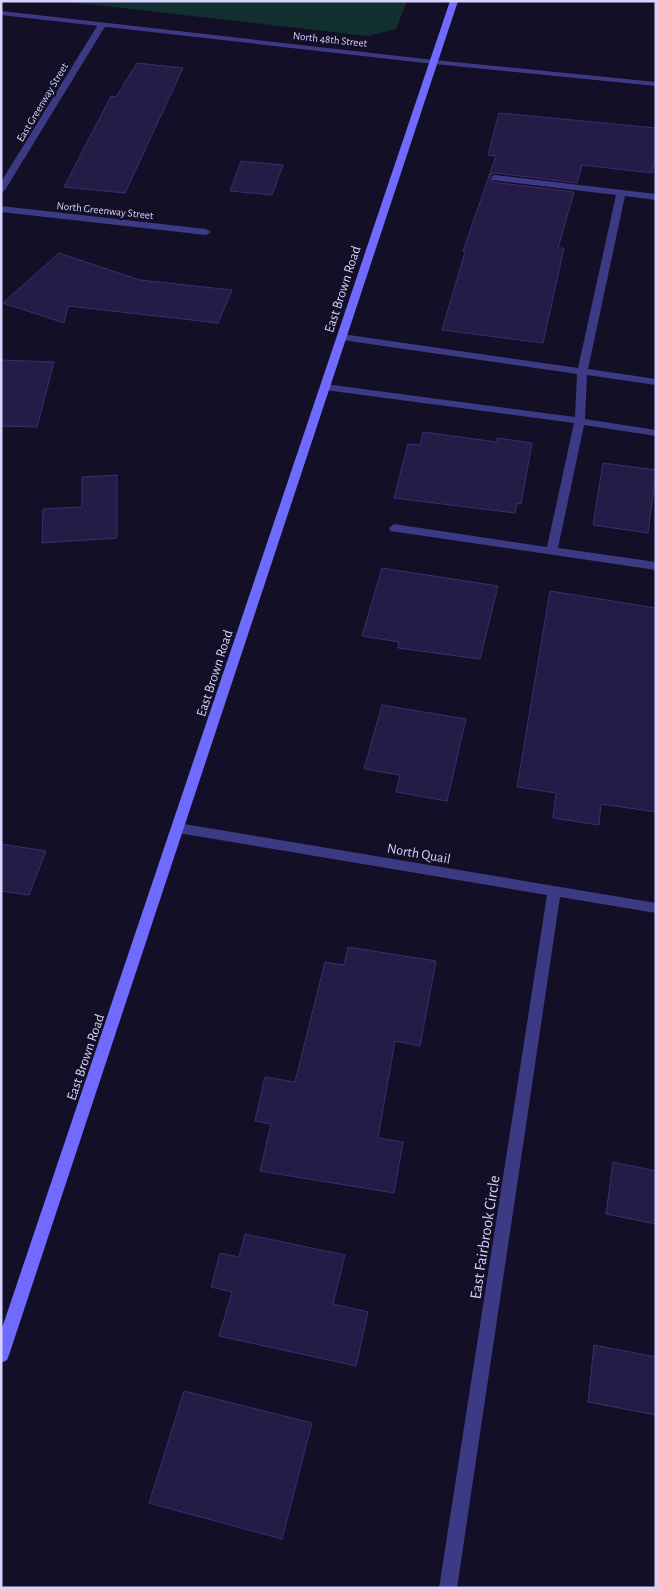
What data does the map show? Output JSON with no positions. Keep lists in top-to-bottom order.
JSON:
{
  "streets": {
    "main road": ["East Brown Road"],
    "street": [
      "North 48th Street",
      "East Greenway Street",
      "North Greenway Street",
      "North Quail",
      "East Fairbrook Circle"
    ]
  },
  "crossings": [
    ["North 48th Street", "East Greenway Street"],
    ["North 48th Street", "East Brown Road"],
    ["East Brown Road", "North Quail"],
    ["North Quail", "East Fairbrook Circle"]
  ]
}
